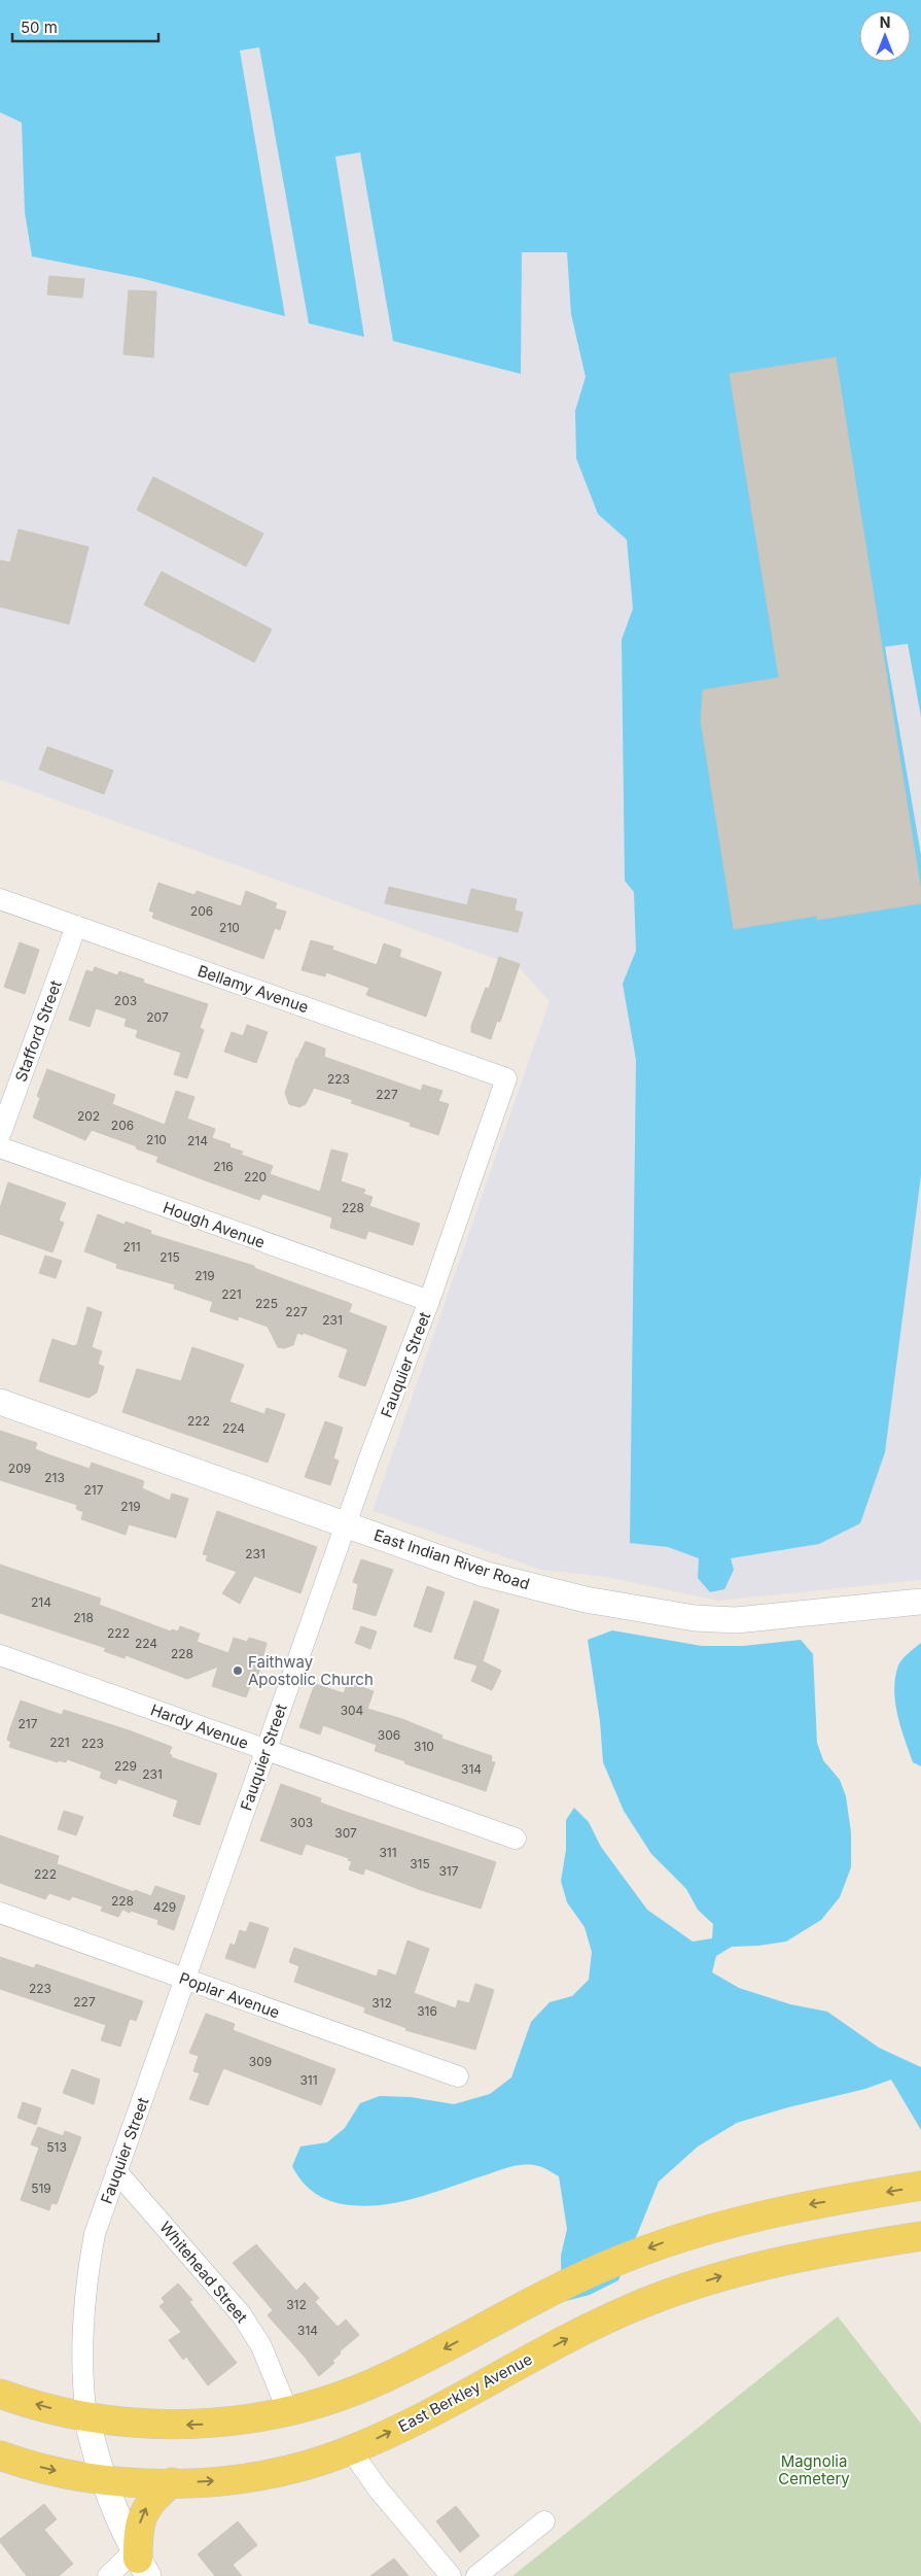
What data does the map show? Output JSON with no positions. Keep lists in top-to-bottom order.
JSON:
{
  "streets": {
    "main road": ["East Berkley Avenue"],
    "street": [
      "Bellamy Avenue",
      "Stafford Street",
      "Hough Avenue",
      "Fauquier Street",
      "East Indian River Road",
      "Hardy Avenue",
      "Poplar Avenue",
      "Whitehead Street"
    ]
  },
  "crossings": [
    ["Bellamy Avenue", "Stafford Street"],
    ["Bellamy Avenue", "Fauquier Street"],
    ["Hough Avenue", "Fauquier Street"],
    ["Fauquier Street", "East Indian River Road"],
    ["Fauquier Street", "Hardy Avenue"],
    ["Fauquier Street", "Poplar Avenue"],
    ["Fauquier Street", "Whitehead Street"]
  ],
  "parks": ["Magnolia Cemetery"],
  "places": ["Faithway Apostolic Church"],
  "house_numbers": [
    "206",
    "210",
    "203",
    "207",
    "223",
    "227",
    "202",
    "206",
    "210",
    "214",
    "216",
    "220",
    "228",
    "211",
    "215",
    "219",
    "221",
    "225",
    "227",
    "231",
    "222",
    "224",
    "209",
    "213",
    "217",
    "219",
    "231",
    "214",
    "218",
    "222",
    "224",
    "228",
    "304",
    "217",
    "306",
    "221",
    "223",
    "310",
    "229",
    "314",
    "231",
    "303",
    "307",
    "311",
    "315",
    "317",
    "222",
    "228",
    "429",
    "223",
    "227",
    "312",
    "316",
    "309",
    "311",
    "513",
    "519",
    "312",
    "314"
  ],
  "scale_bar": "50 m",
  "north": "top"
}
